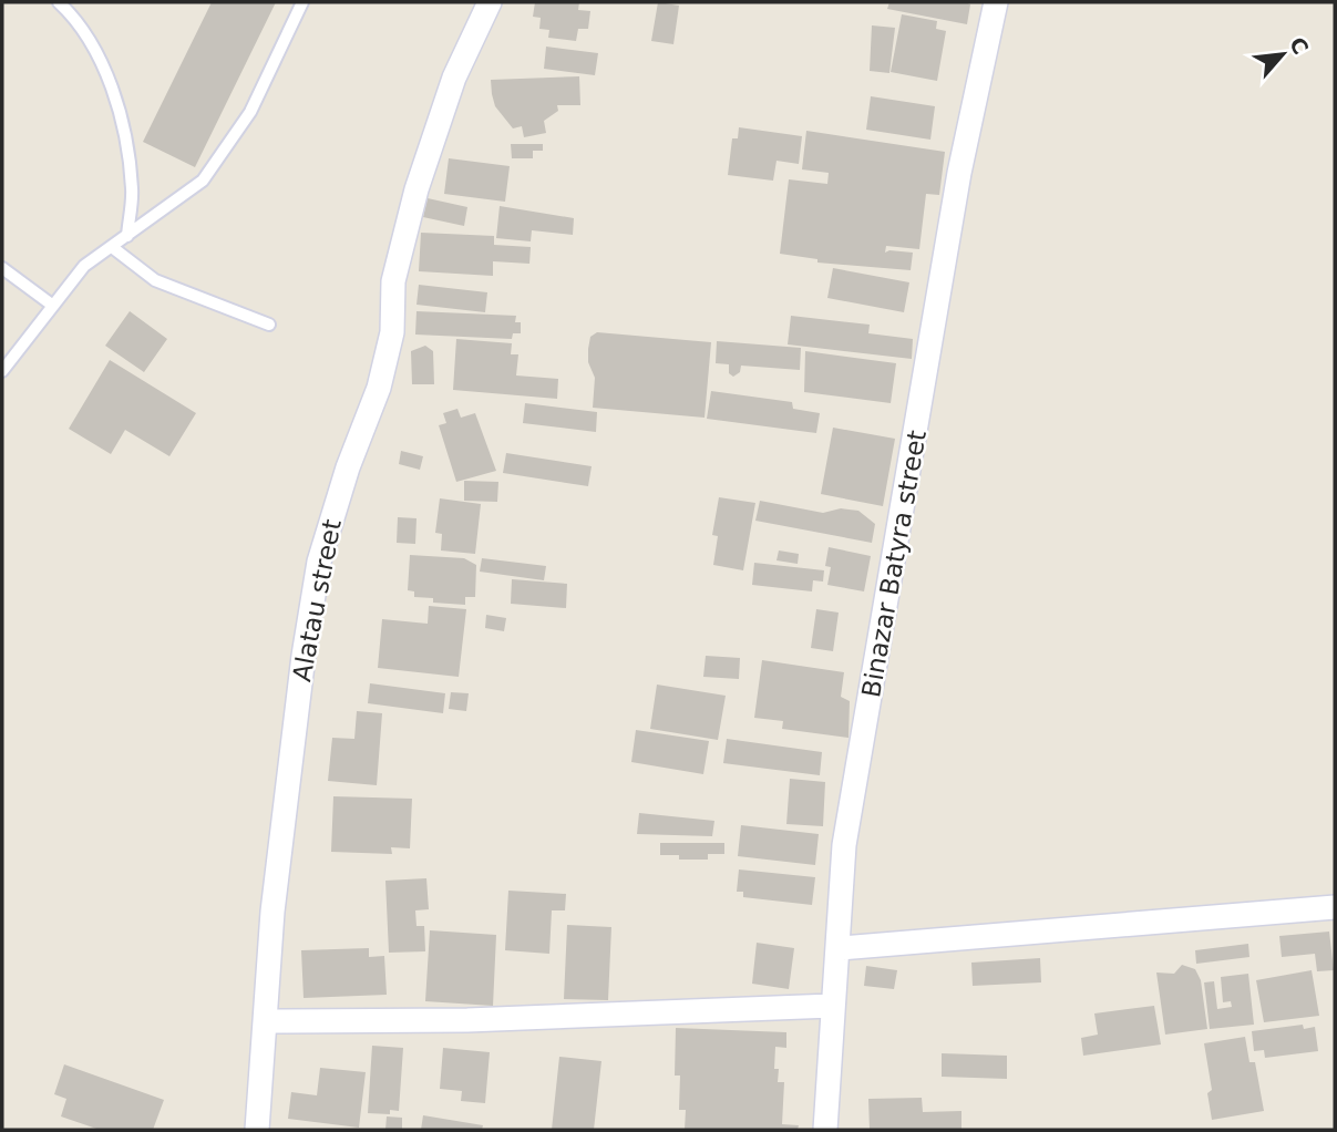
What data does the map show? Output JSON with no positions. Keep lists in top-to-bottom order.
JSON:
{
  "streets": {
    "street": ["Binazar Batyra street", "Alatau street"]
  },
  "north": "top right"
}
